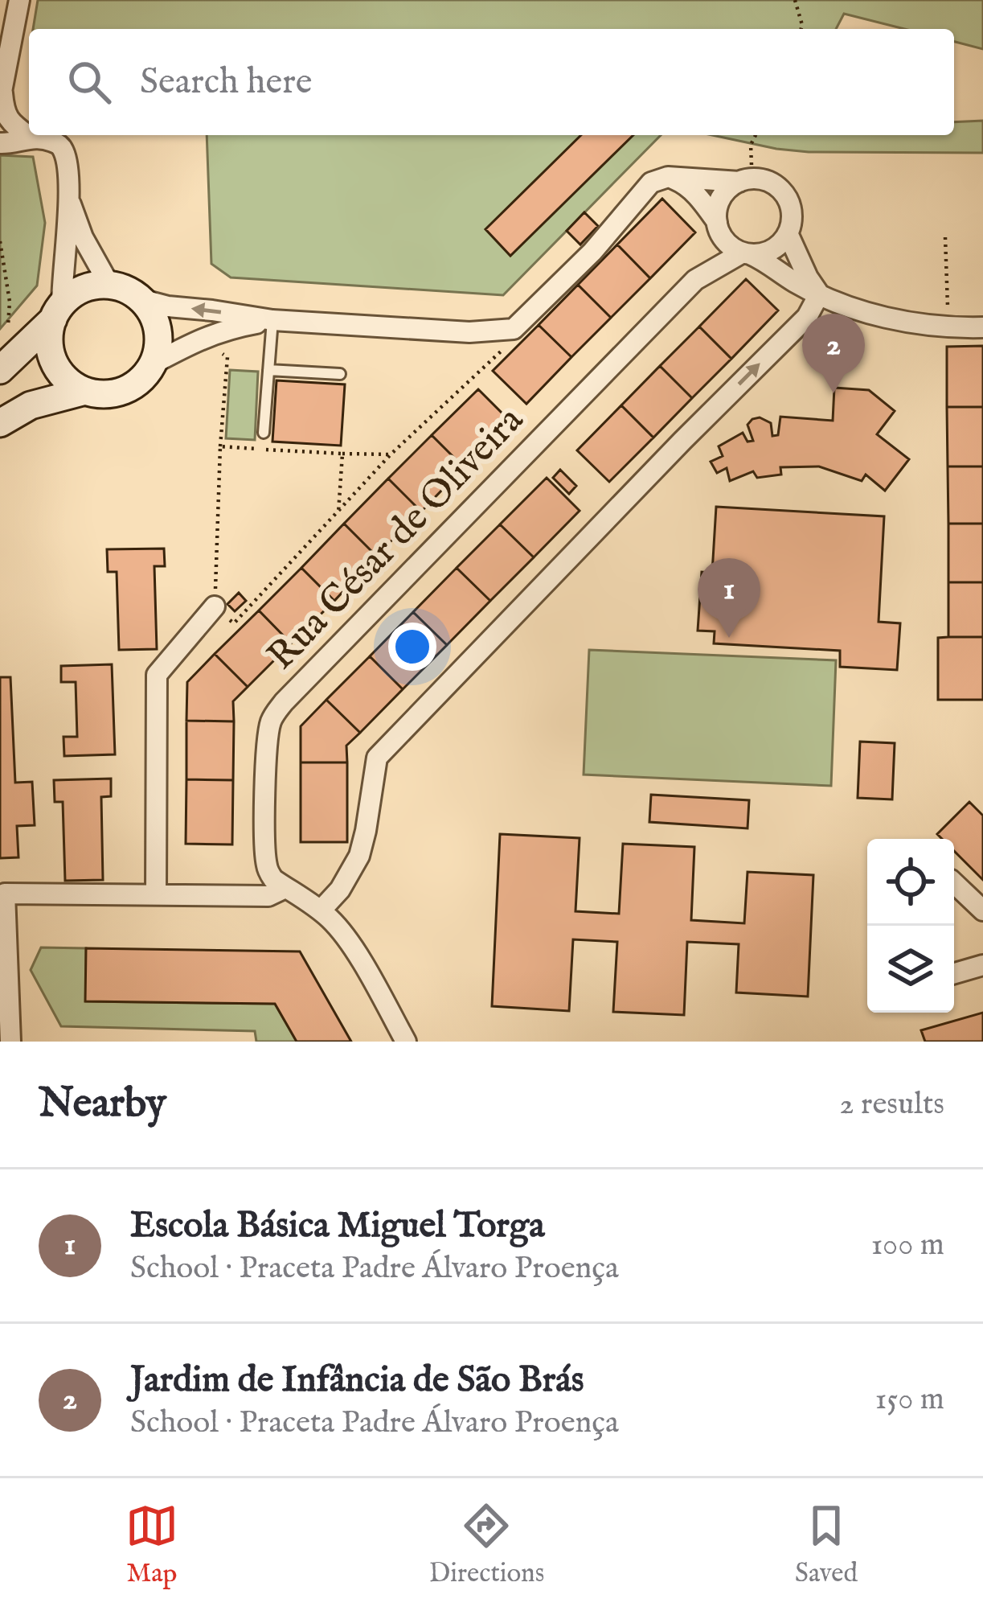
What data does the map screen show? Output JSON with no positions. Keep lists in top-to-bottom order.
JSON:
{
  "streets": {
    "street": ["Rua César de Oliveira"]
  },
  "page": {
    "search": "Search here",
    "pins": ["2", "1"],
    "heading": ["Nearby", "2 results"],
    "list": [
      {
        "mark": "1",
        "name": "Escola Básica Miguel Torga",
        "note": "School · Praceta Padre Álvaro Proença",
        "value": "100 m"
      },
      {
        "mark": "2",
        "name": "Jardim de Infância de São Brás",
        "note": "School · Praceta Padre Álvaro Proença",
        "value": "150 m"
      }
    ],
    "nav": ["Map", "Directions", "Saved"]
  }
}
